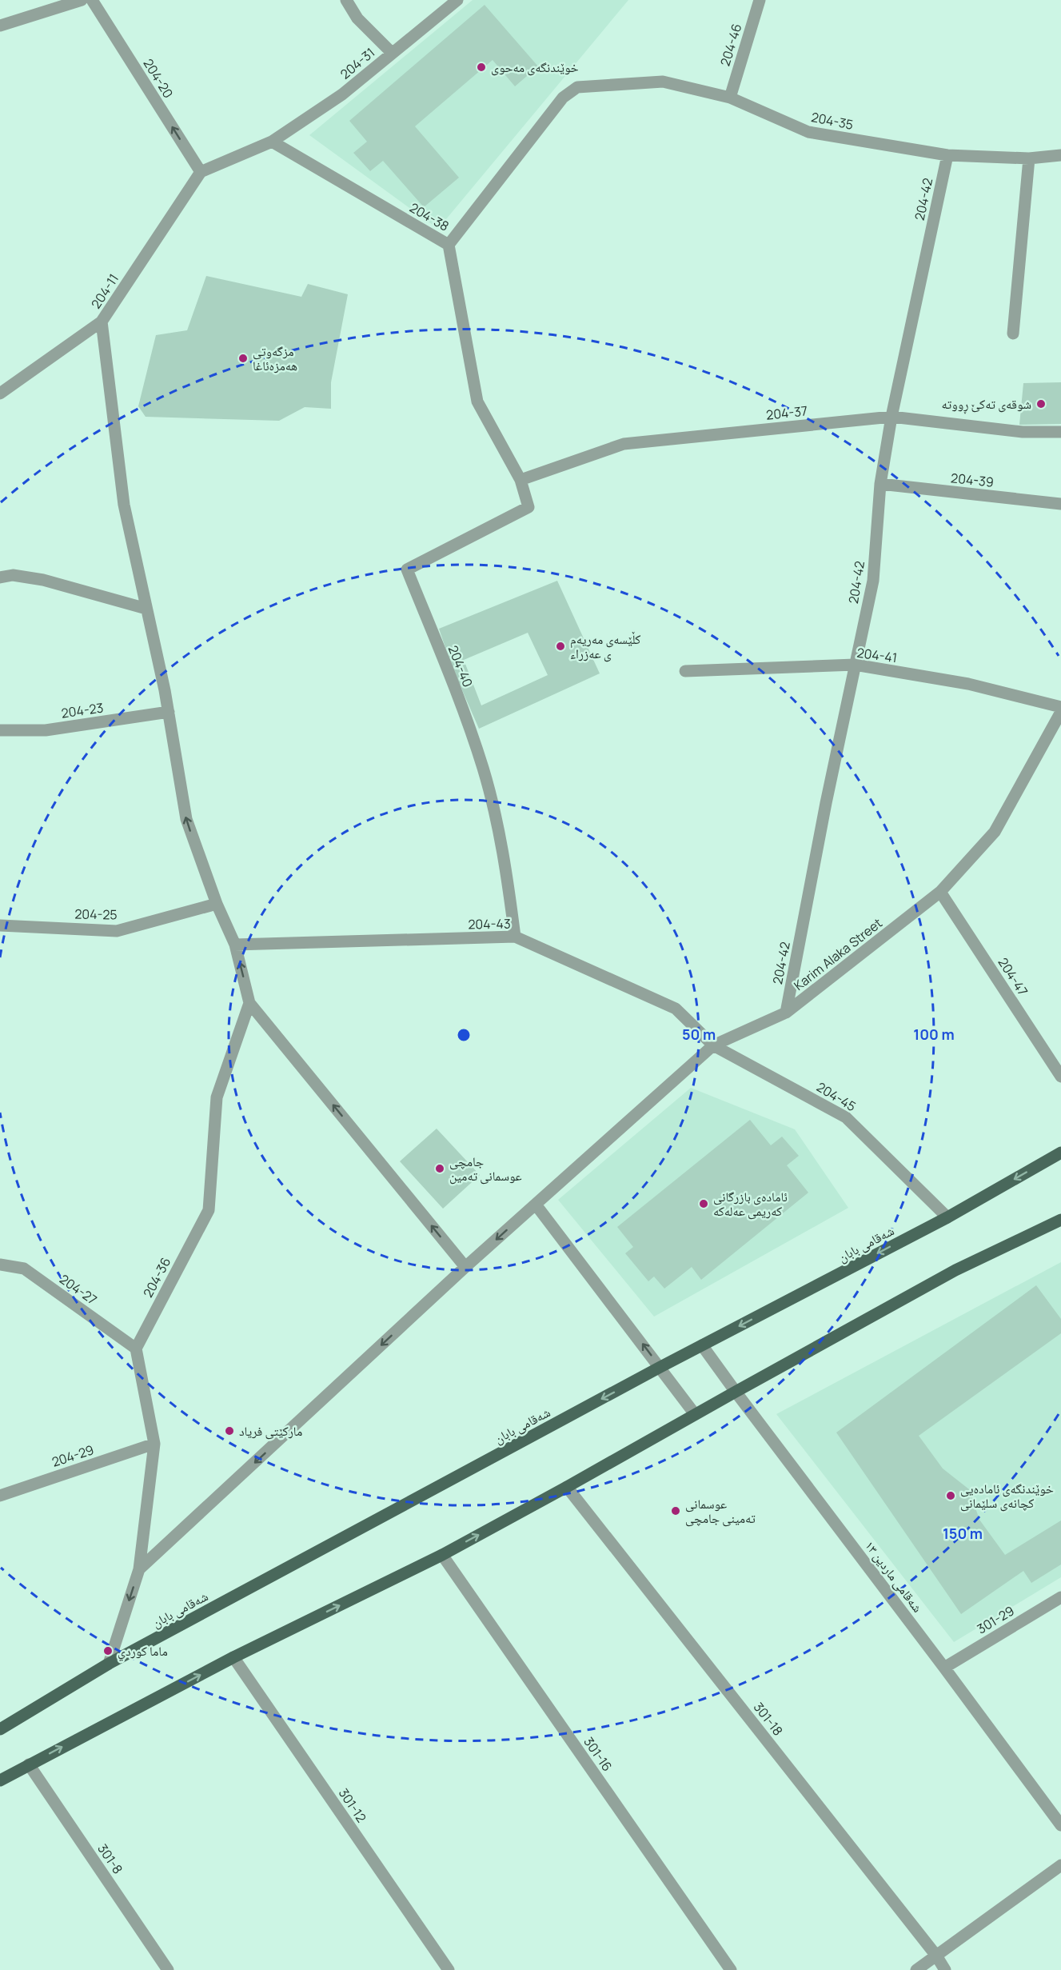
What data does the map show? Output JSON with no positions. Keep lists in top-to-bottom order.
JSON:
{
  "streets": {
    "main road": ["شەقامی بابان"],
    "street": [
      "204-46",
      "204-31",
      "204-20",
      "204-35",
      "204-42",
      "204-38",
      "204-11",
      "204-37",
      "204-39",
      "204-41",
      "204-40",
      "204-23",
      "204-25",
      "204-43",
      "Karim Alaka Street",
      "204-47",
      "204-45",
      "204-36",
      "204-27",
      "204-29",
      "شەقامی ماردین ١٣",
      "301-29",
      "301-18",
      "301-16",
      "301-12",
      "301-8"
    ]
  },
  "crossings": [
    ["204-46", "204-35"],
    ["204-31", "204-38"],
    ["204-20", "204-11"],
    ["204-35", "204-42"],
    ["204-35", "204-38"],
    ["204-42", "204-37"],
    ["204-42", "204-39"],
    ["204-42", "204-41"],
    ["204-42", "Karim Alaka Street"],
    ["204-38", "204-37"],
    ["204-38", "204-40"],
    ["204-37", "204-40"],
    ["204-40", "204-43"],
    ["204-43", "Karim Alaka Street"],
    ["204-43", "204-45"],
    ["Karim Alaka Street", "204-47"],
    ["Karim Alaka Street", "204-45"],
    ["204-45", "شەقامی بابان"],
    ["شەقامی بابان", "شەقامی ماردین ١٣"],
    ["204-36", "204-27"],
    ["شەقامی ماردین ١٣", "301-29"]
  ],
  "one_way": ["204-20", "Karim Alaka Street"],
  "places": [
    "خوێندنگەی مەحوی",
    "مزگەوتی هەمزەئاغا",
    "شوقەی تەکێ ڕووتە",
    "کڵێسەی مەریەم ی عەزراء",
    "جامچی عوسمانی تەمین",
    "ئامادەی بازرگانی کەریمی عەلەکە",
    "مارکێتی فریاد",
    "خوێندنگەی ئامادەیی کچانەی سلێمانی",
    "عوسمانی تەمینی جامچی",
    "ماما كوردي"
  ],
  "rings": ["50 m", "100 m", "150 m"]
}
